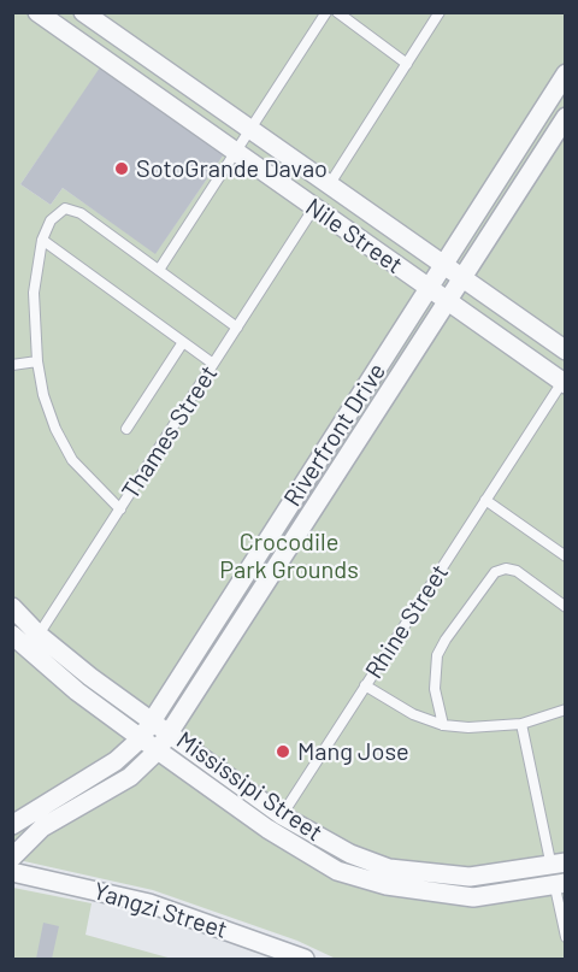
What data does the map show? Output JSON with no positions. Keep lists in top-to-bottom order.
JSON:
{
  "streets": {
    "street": [
      "Nile Street",
      "Riverfront Drive",
      "Mississipi Street",
      "Yangzi Street"
    ],
    "lane": ["Thames Street", "Rhine Street"]
  },
  "crossings": [
    ["Nile Street", "Riverfront Drive"],
    ["Nile Street", "Rhine Street"],
    ["Riverfront Drive", "Mississipi Street"]
  ],
  "parks": ["Crocodile Park Grounds"],
  "places": ["SotoGrande Davao", "Mang Jose"]
}
